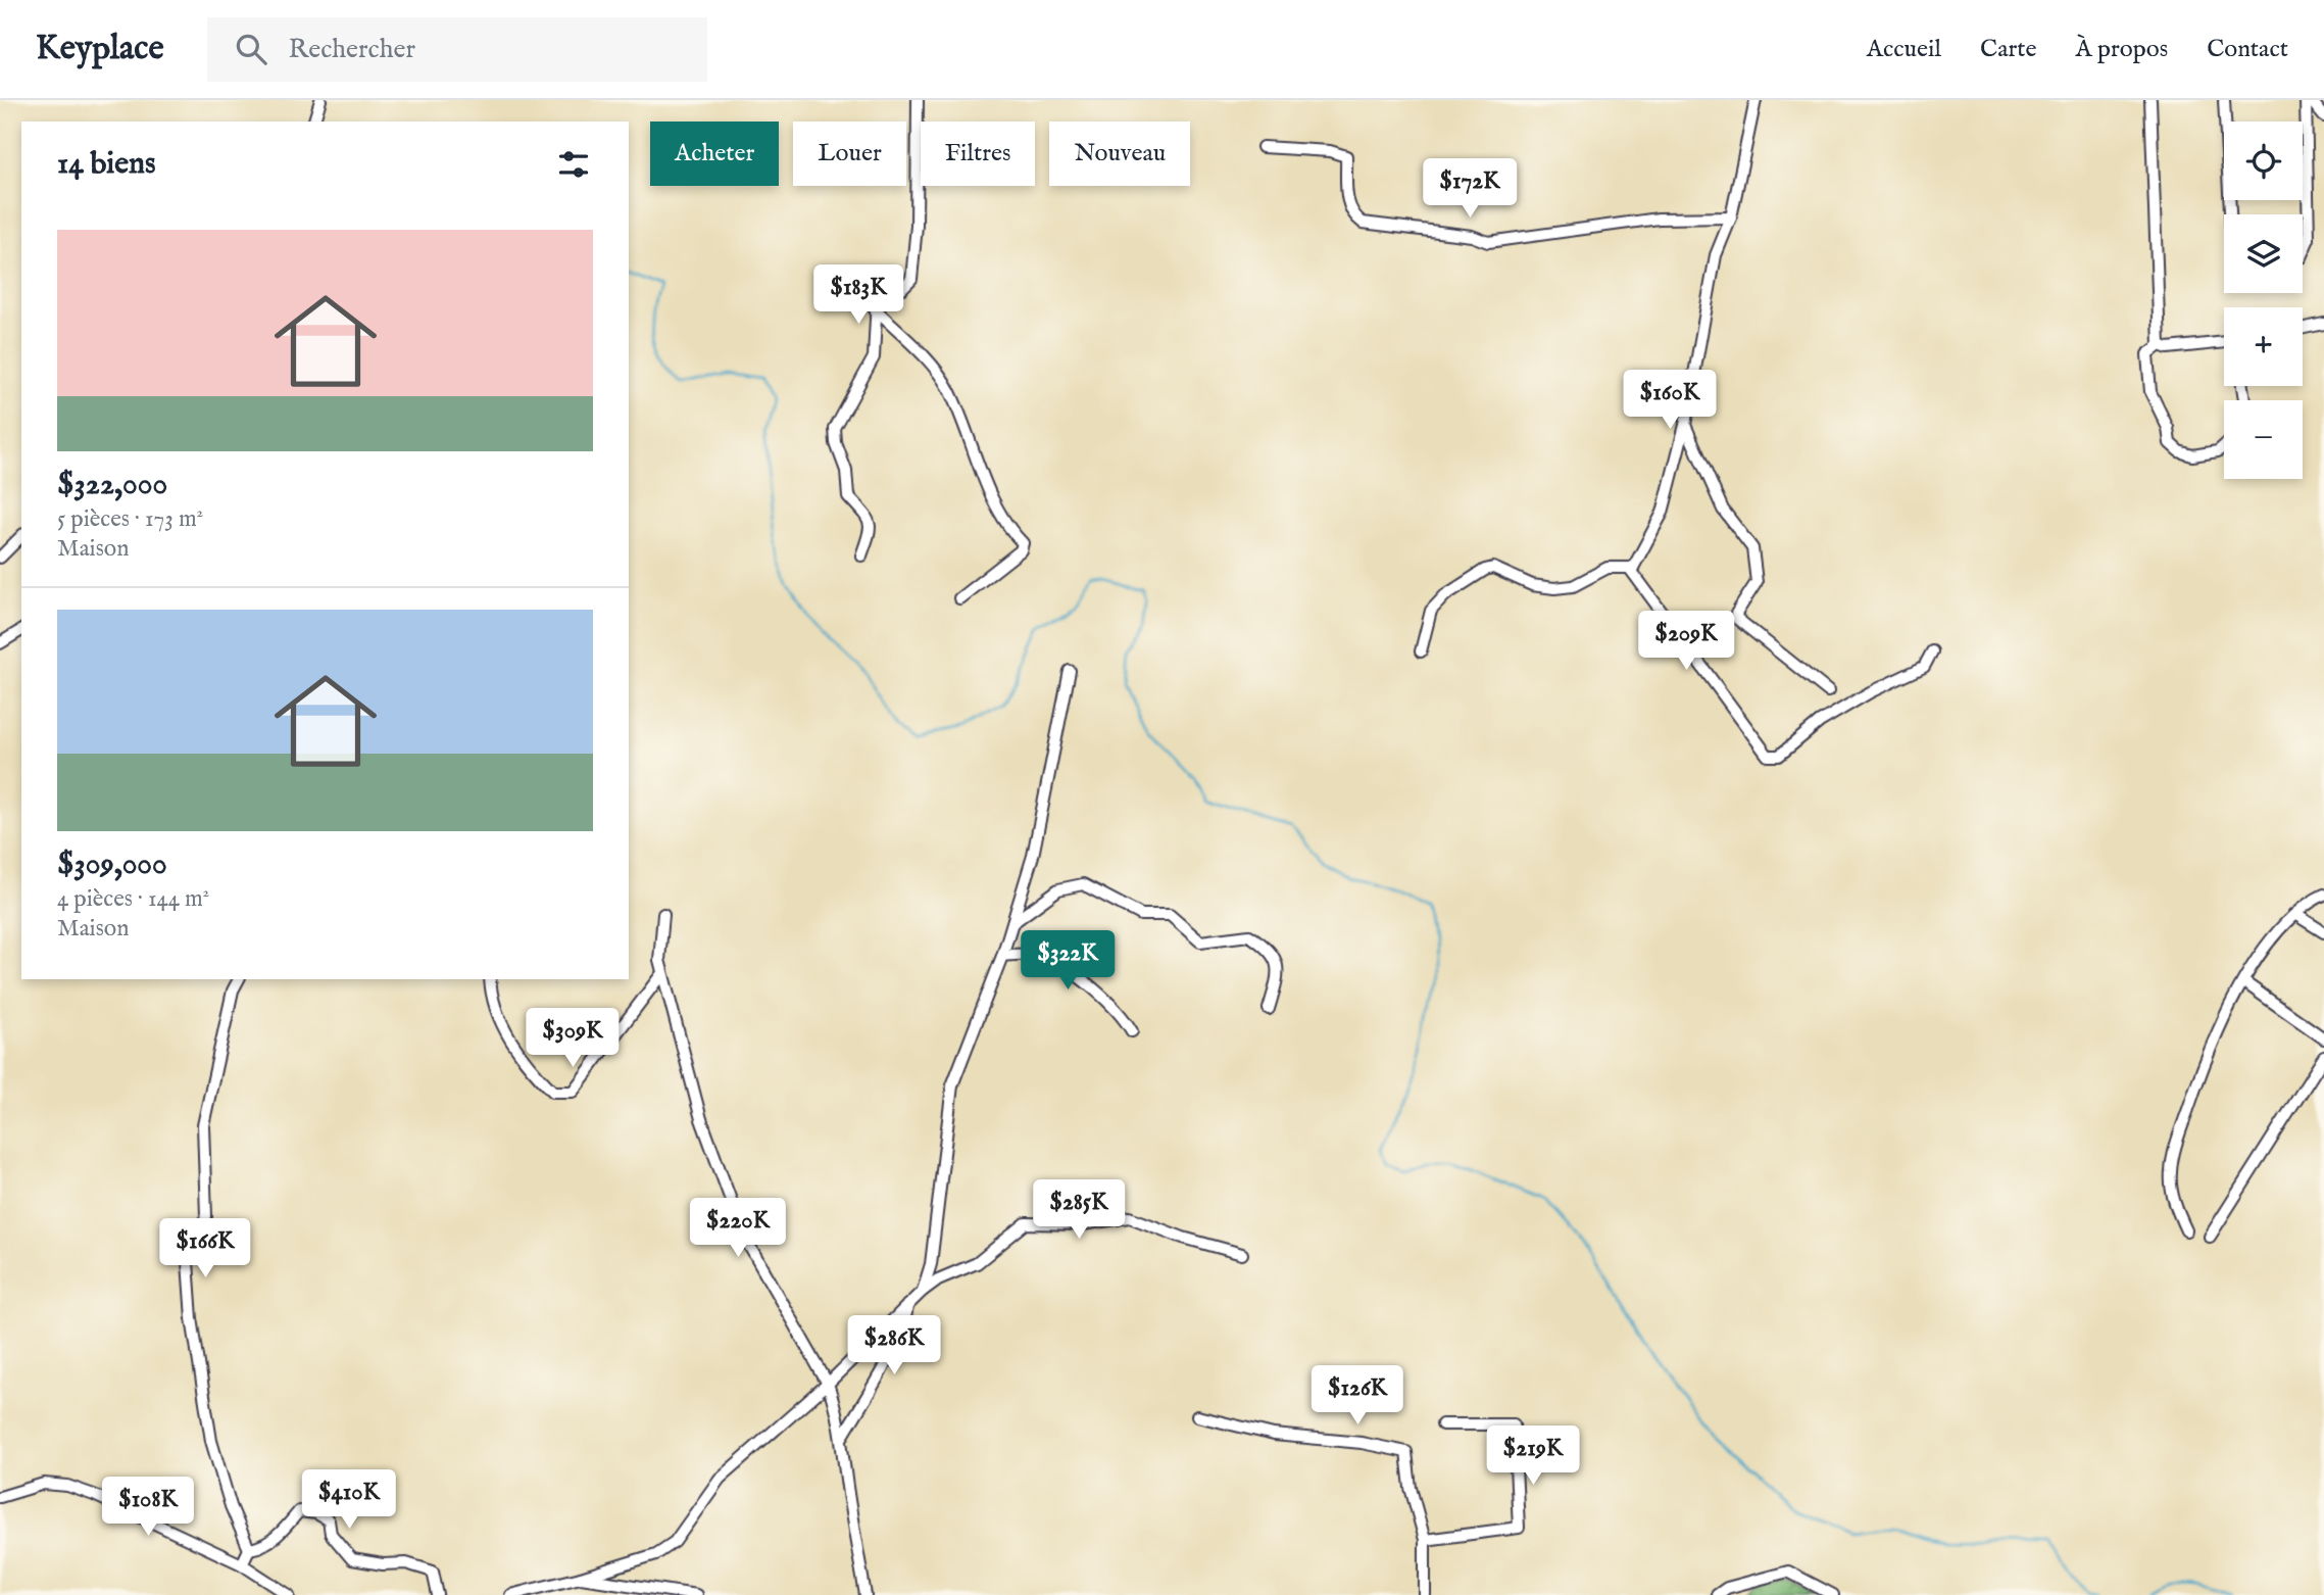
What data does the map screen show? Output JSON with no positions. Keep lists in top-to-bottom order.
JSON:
{
  "page": {
    "header": "Keyplace",
    "search": "Rechercher",
    "nav": [
      "Accueil",
      "Carte",
      "À propos",
      "Contact"
    ],
    "map_buttons": ["+", "−"],
    "chip": [
      "Acheter",
      "Louer",
      "Filtres",
      "Nouveau"
    ],
    "heading": "14 biens",
    "price": [
      "$172K",
      "$183K",
      "$160K",
      "$209K",
      "$322K",
      "$309K",
      "$285K",
      "$220K",
      "$166K",
      "$286K",
      "$126K",
      "$219K",
      "$410K",
      "$108K"
    ],
    "list": [
      {
        "name": "$322,000",
        "note": "5 pièces · 173 m² · Maison"
      },
      {
        "name": "$309,000",
        "note": "4 pièces · 144 m² · Maison"
      }
    ]
  }
}
